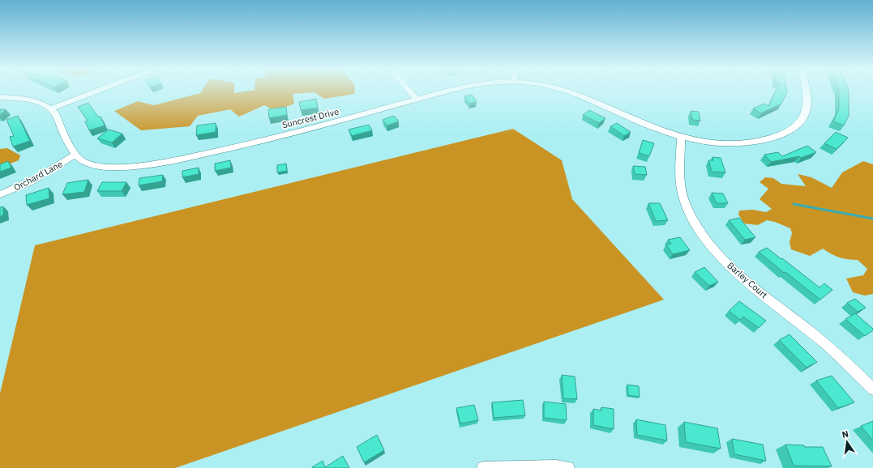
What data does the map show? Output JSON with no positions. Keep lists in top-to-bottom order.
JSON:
{
  "streets": {
    "street": ["Suncrest Drive", "Orchard Lane", "Barley Court"]
  },
  "crossings": [
    ["Suncrest Drive", "Orchard Lane"],
    ["Suncrest Drive", "Barley Court"]
  ],
  "north": "top"
}
